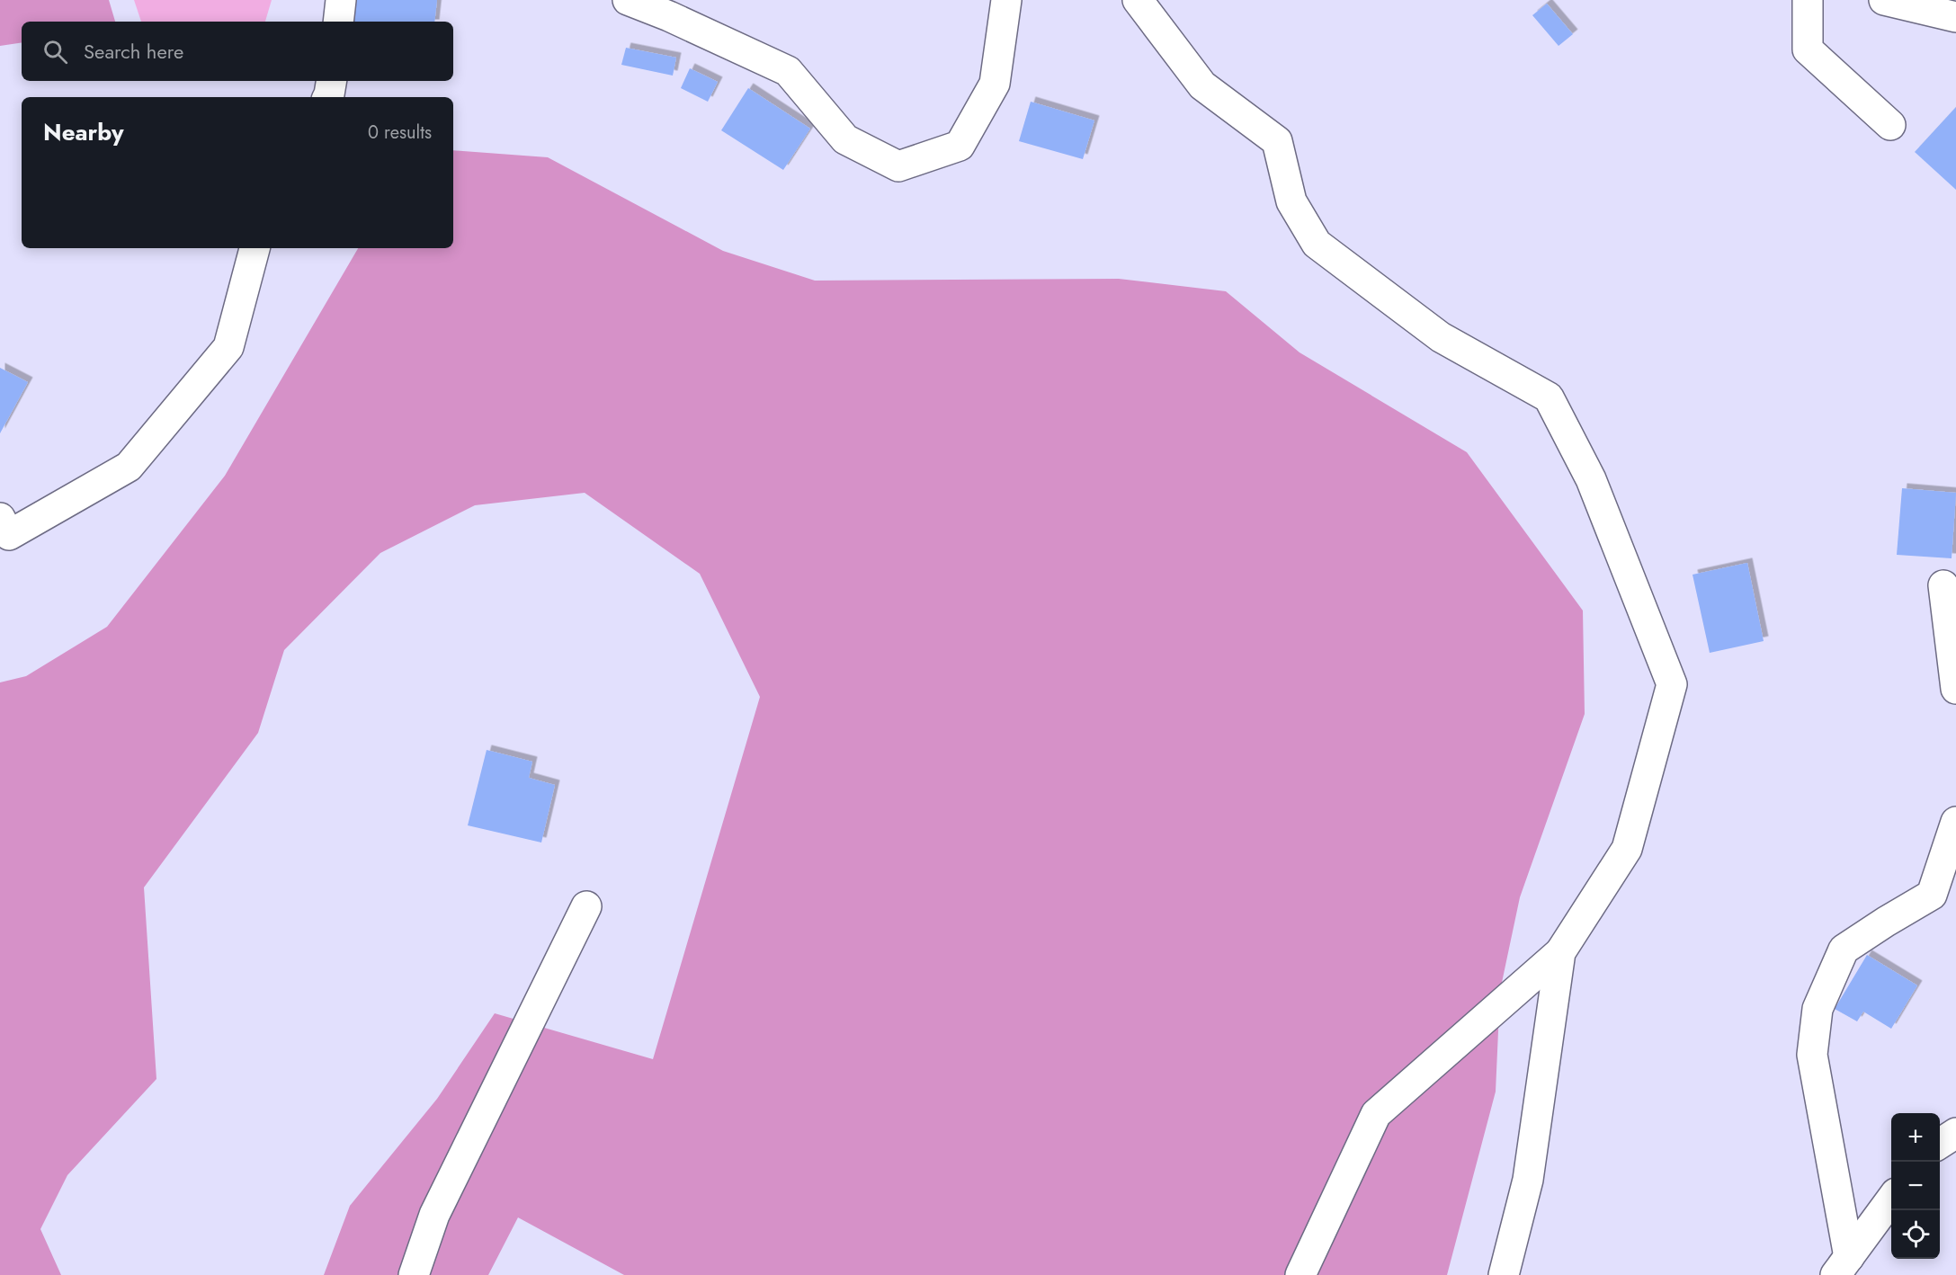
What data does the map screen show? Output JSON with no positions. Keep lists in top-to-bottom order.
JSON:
{
  "page": {
    "search": "Search here",
    "heading": ["Nearby", "0 results"],
    "map_buttons": ["+", "−"]
  }
}
